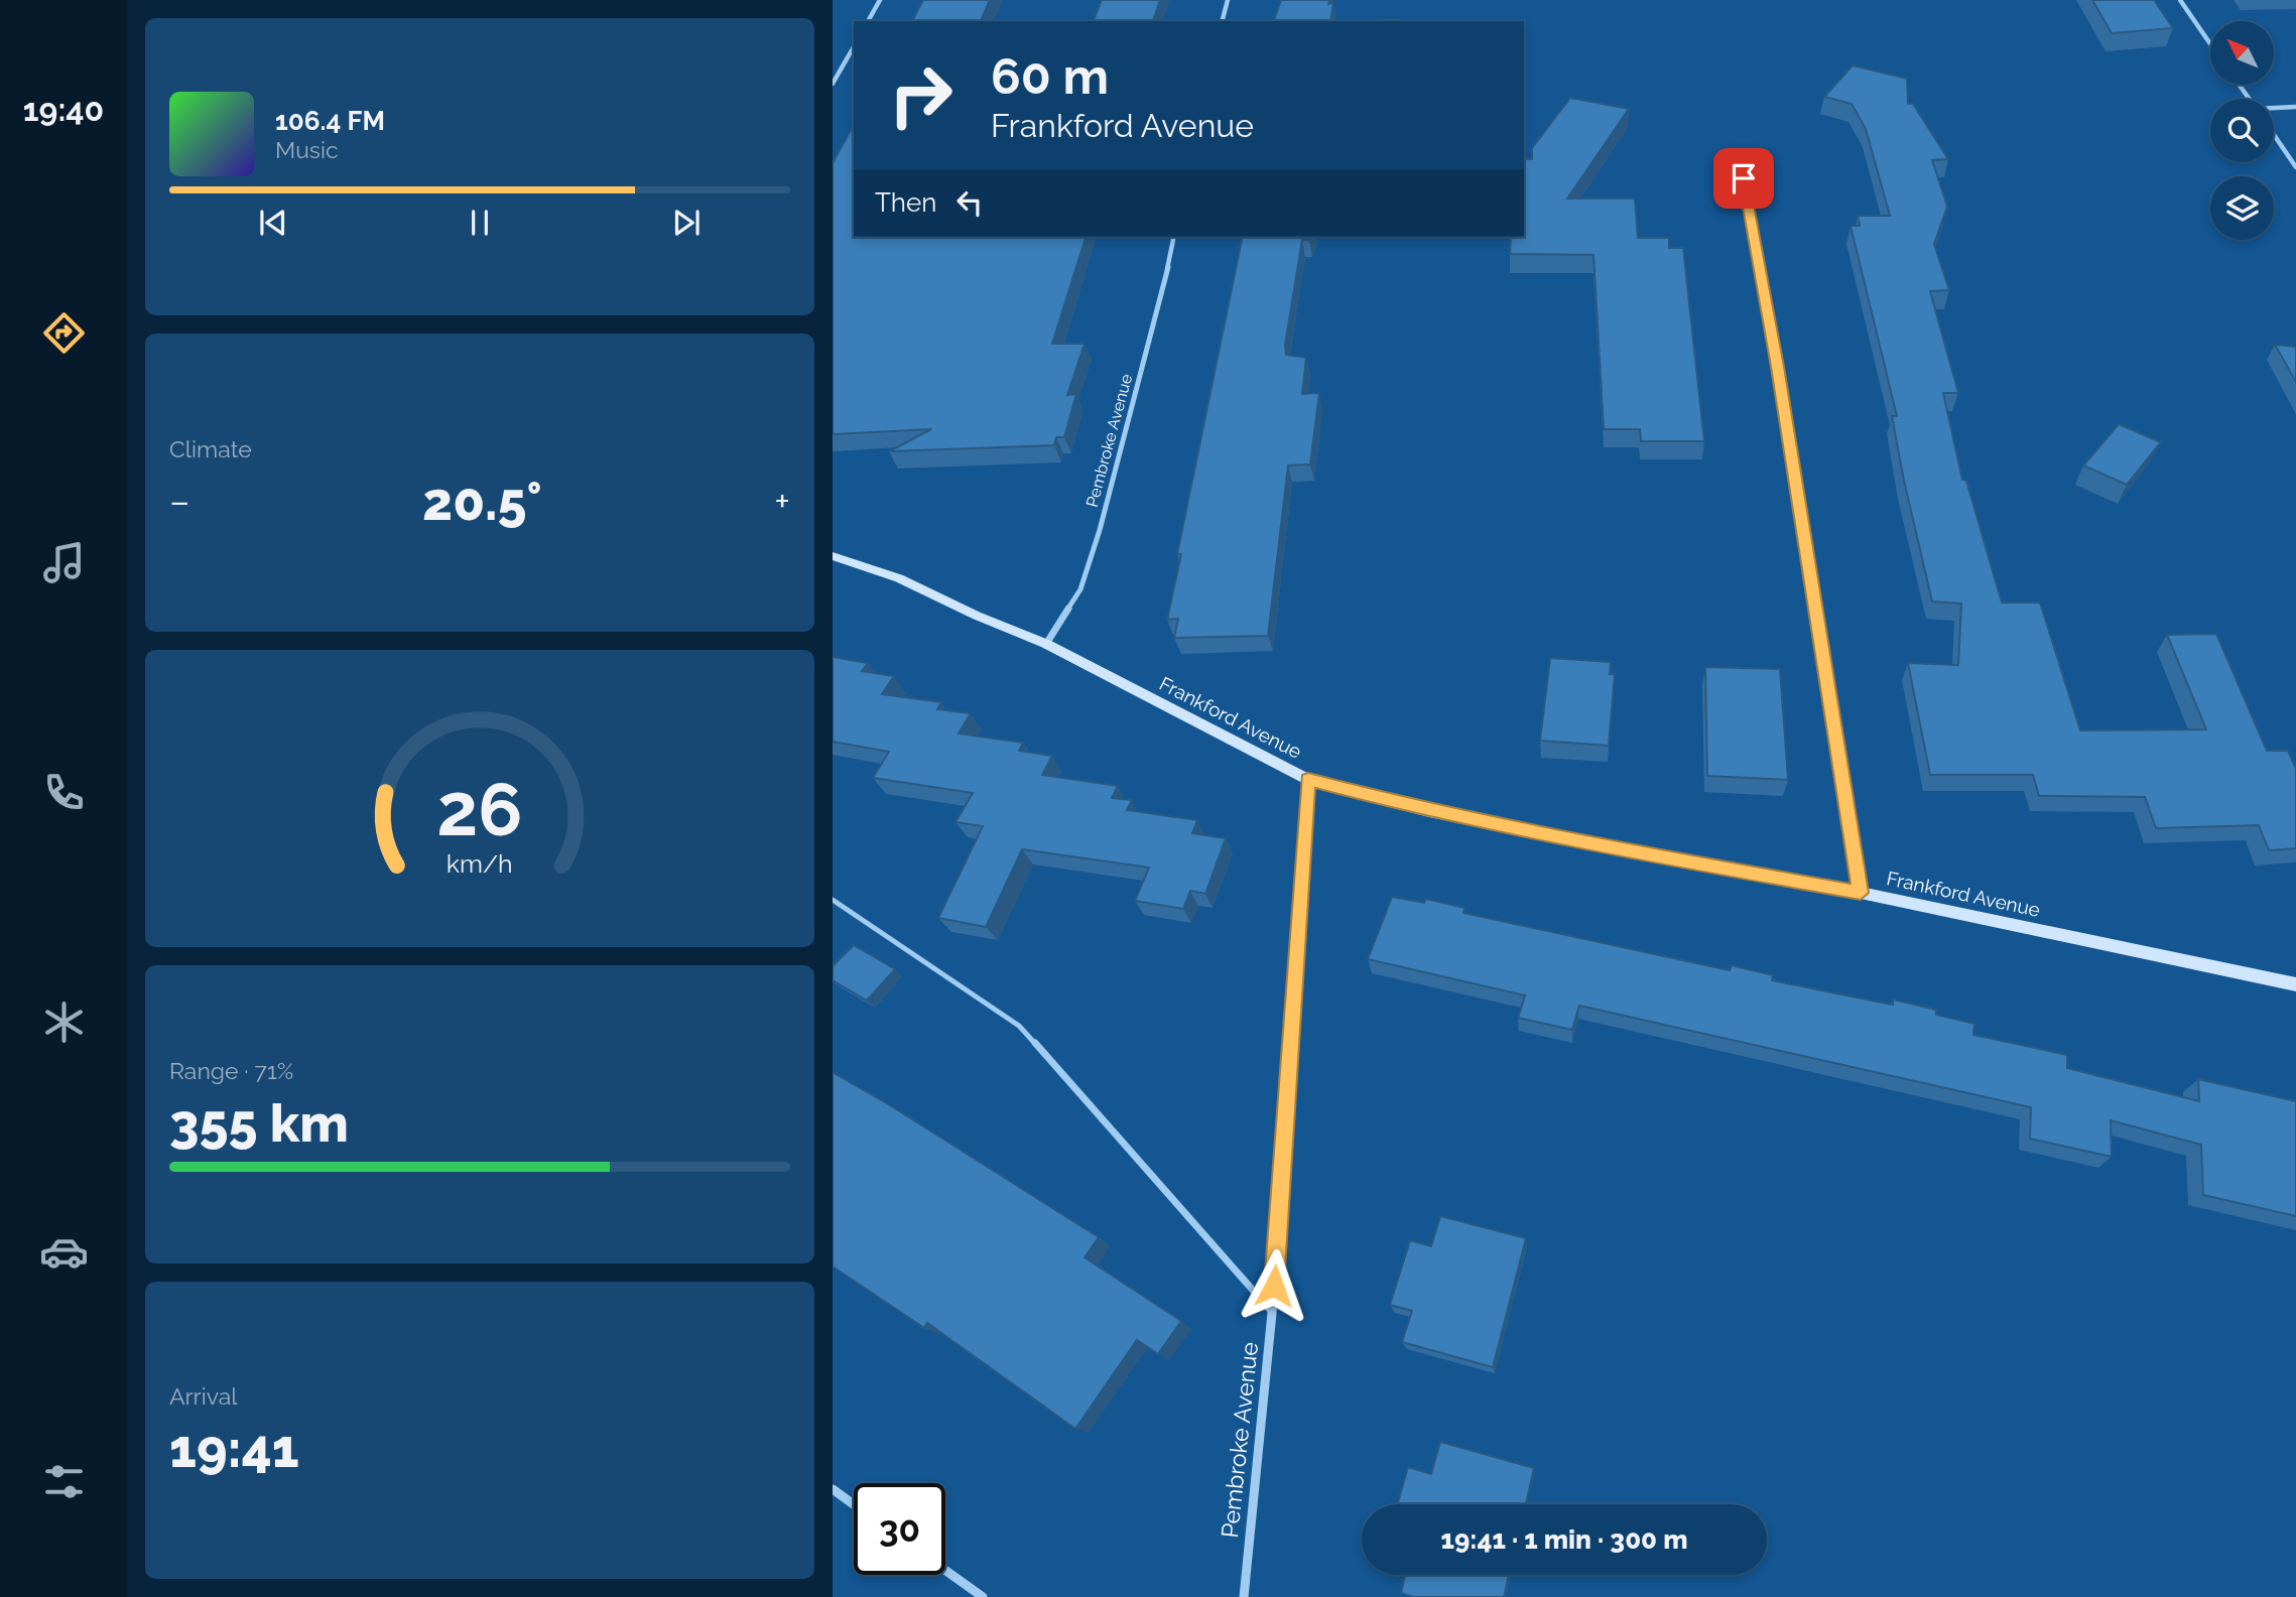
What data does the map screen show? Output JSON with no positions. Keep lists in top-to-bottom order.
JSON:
{
  "streets": {
    "street": ["Pembroke Avenue", "Frankford Avenue"]
  },
  "crossings": [
    ["Pembroke Avenue", "Frankford Avenue"]
  ],
  "north": "top left",
  "page": {
    "tabs": "19:40",
    "turn": ["60 m", "Frankford Avenue"],
    "song": ["106.4 FM", "Music"],
    "then": "Then",
    "tile": [
      "Climate",
      ["Range · 71%", "355 km"],
      ["Arrival", "19:41"]
    ],
    "heat": ["−", "20.5°", "+"],
    "limit": "30",
    "trip": "19:41 · 1 min · 300 m",
    "gauge": ["26", "km/h"]
  }
}
